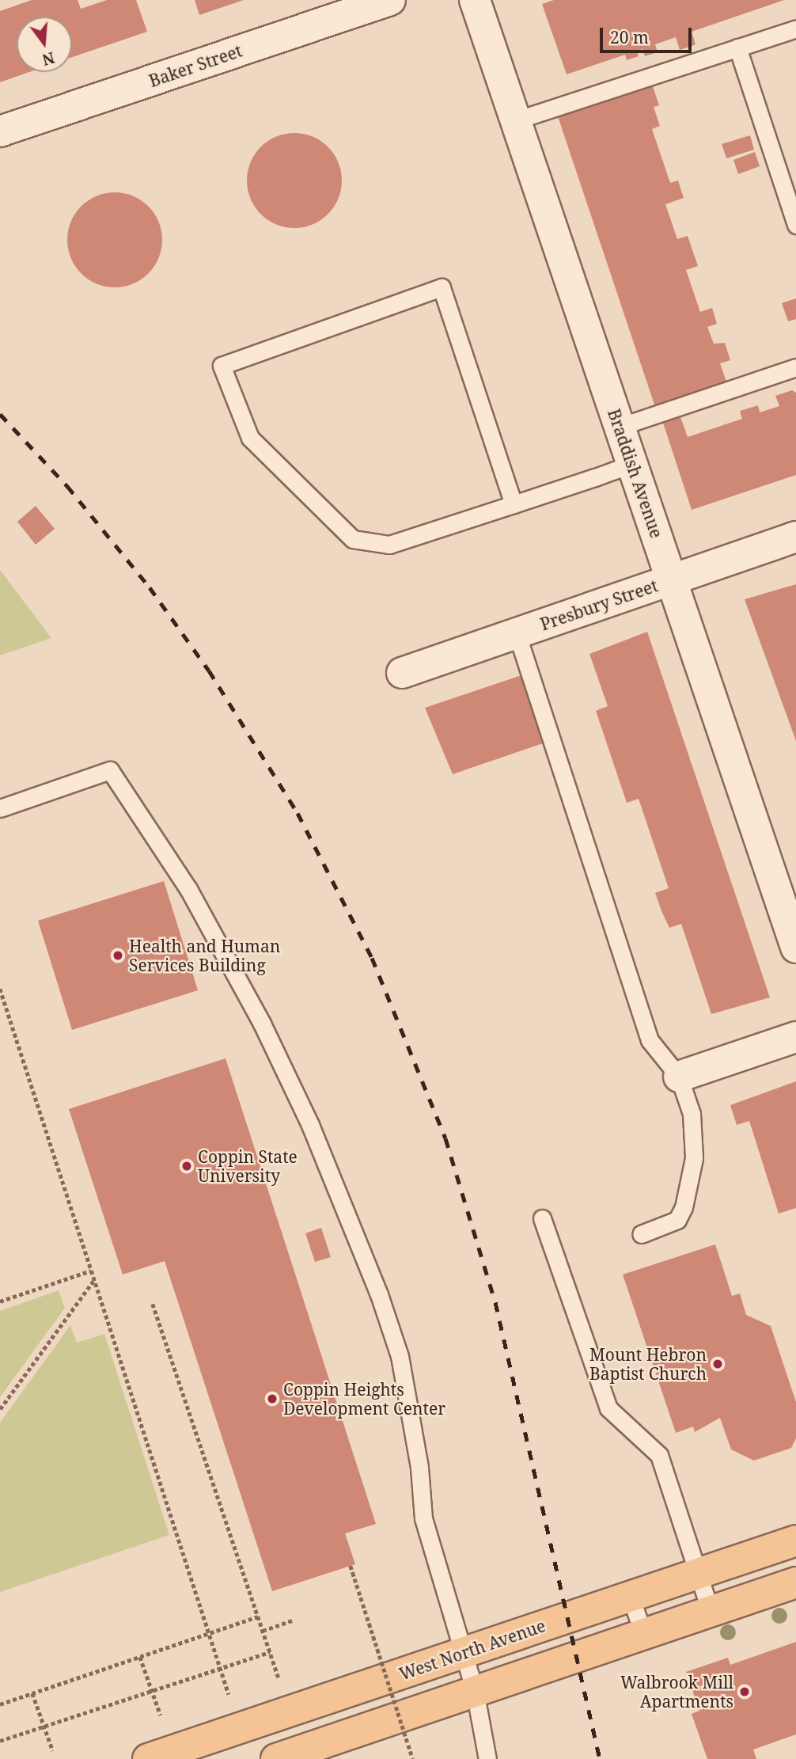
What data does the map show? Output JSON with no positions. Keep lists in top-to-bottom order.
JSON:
{
  "streets": {
    "main road": ["West North Avenue"],
    "street": ["Baker Street", "Braddish Avenue", "Presbury Street"]
  },
  "crossings": [
    ["Braddish Avenue", "Presbury Street"]
  ],
  "places": [
    "Health and Human Services Building",
    "Coppin State University",
    "Mount Hebron Baptist Church",
    "Coppin Heights Development Center",
    "Walbrook Mill Apartments"
  ],
  "scale_bar": "20 m",
  "north": "bottom"
}
